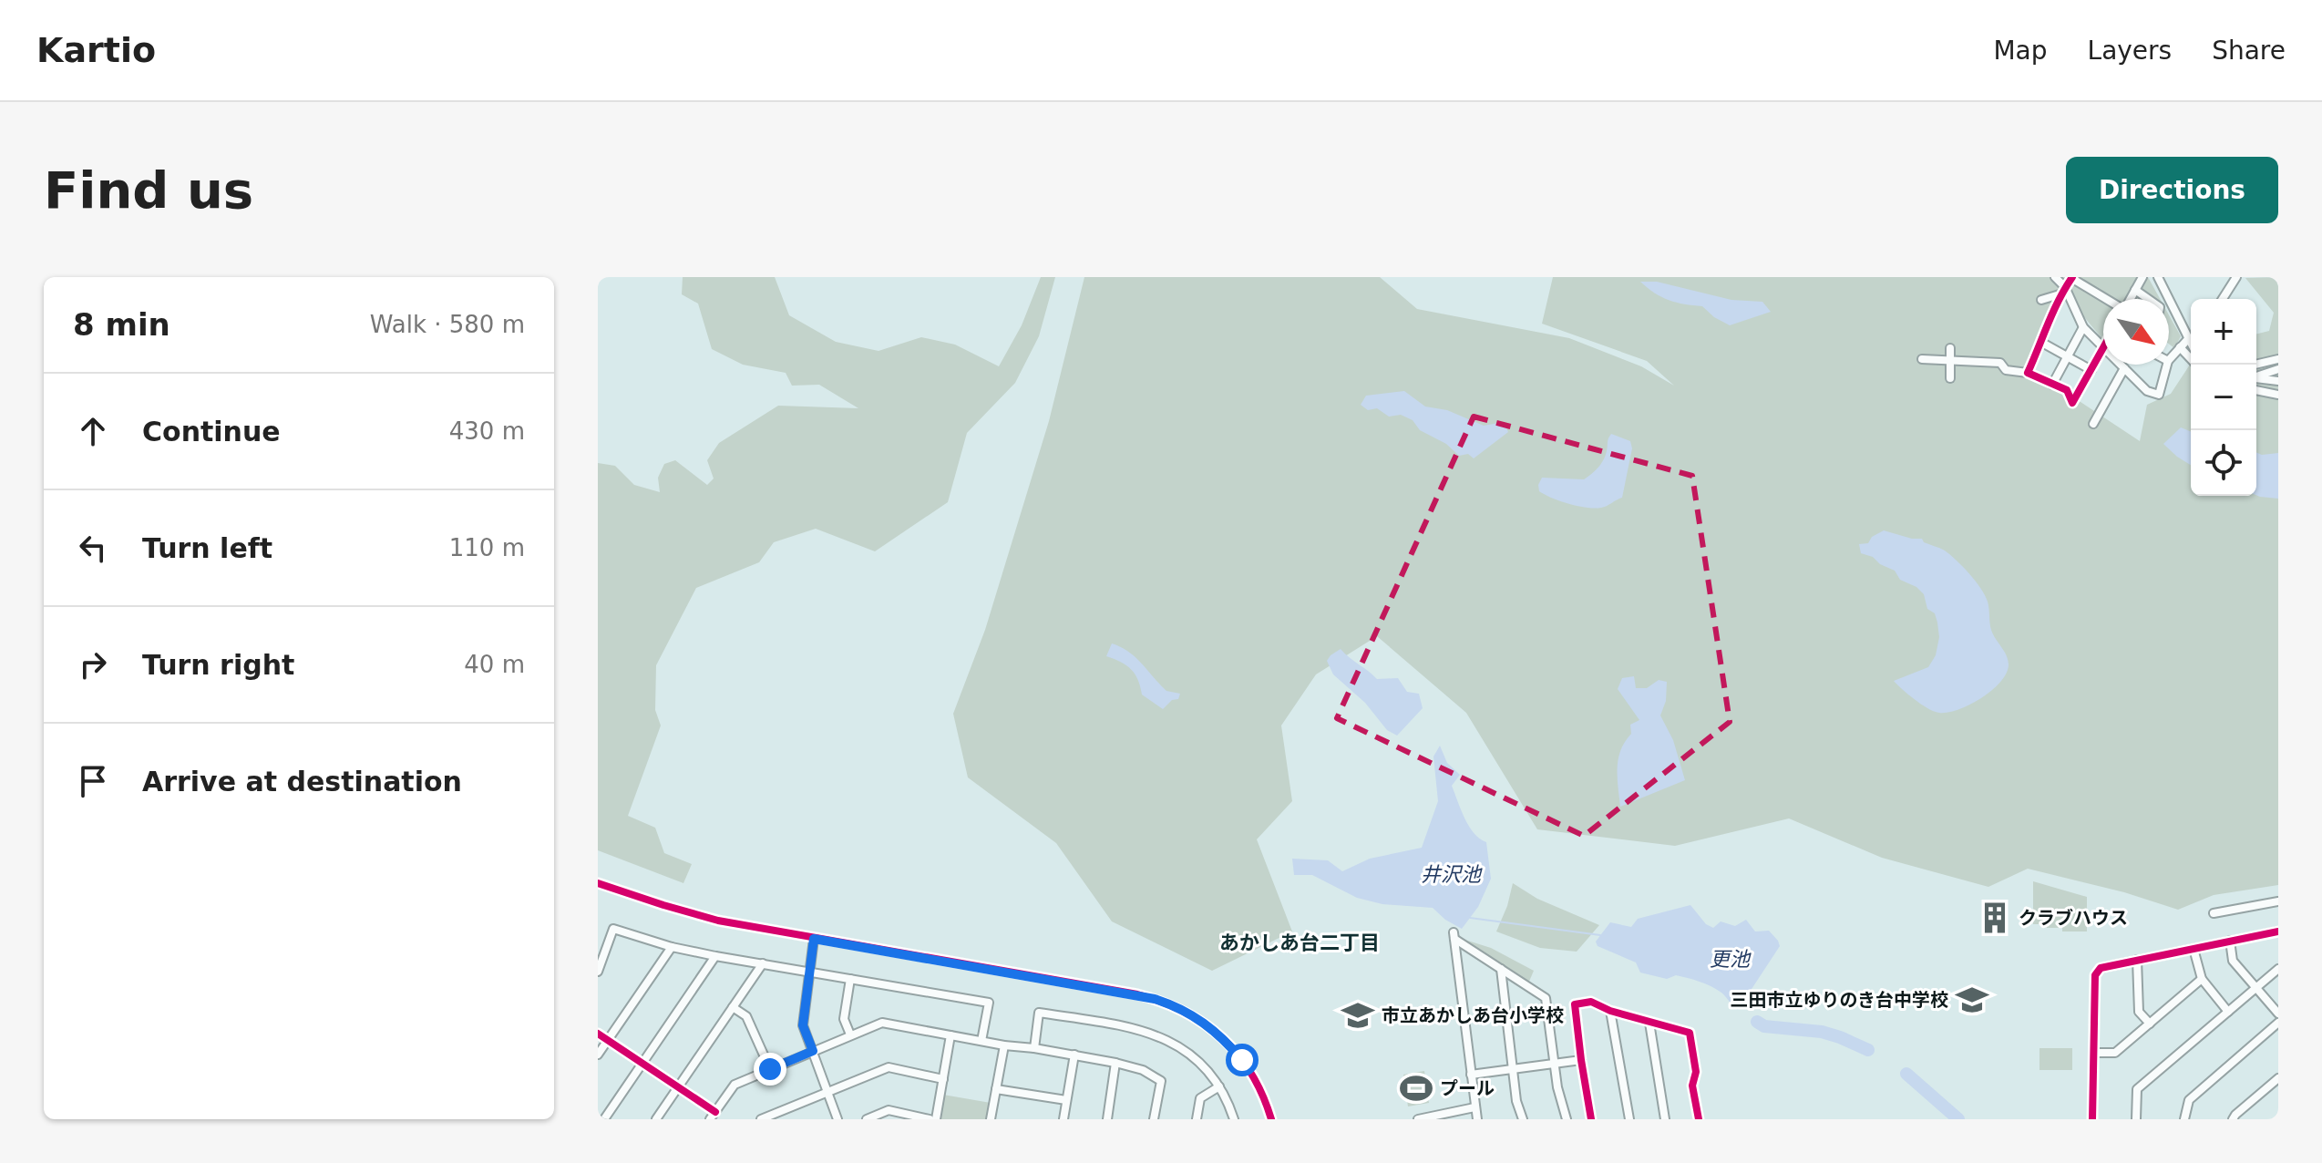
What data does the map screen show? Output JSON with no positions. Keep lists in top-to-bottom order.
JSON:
{
  "districts": ["あかしあ台二丁目"],
  "water": ["井沢池", "更池"],
  "places": {
    "building": ["クラブハウス"],
    "school or university": ["三田市立ゆりのき台中学校", "市立あかしあ台小学校"],
    "sports": ["プール"]
  },
  "north": "bottom right",
  "page": {
    "header": "Kartio",
    "nav": ["Map", "Layers", "Share"],
    "buttons": "Directions",
    "title": "Find us",
    "heading": ["8 min", "Walk · 580 m"],
    "map_buttons": ["+", "−"],
    "list": [
      ["Continue", "430 m"],
      ["Turn left", "110 m"],
      ["Turn right", "40 m"],
      "Arrive at destination"
    ]
  }
}
